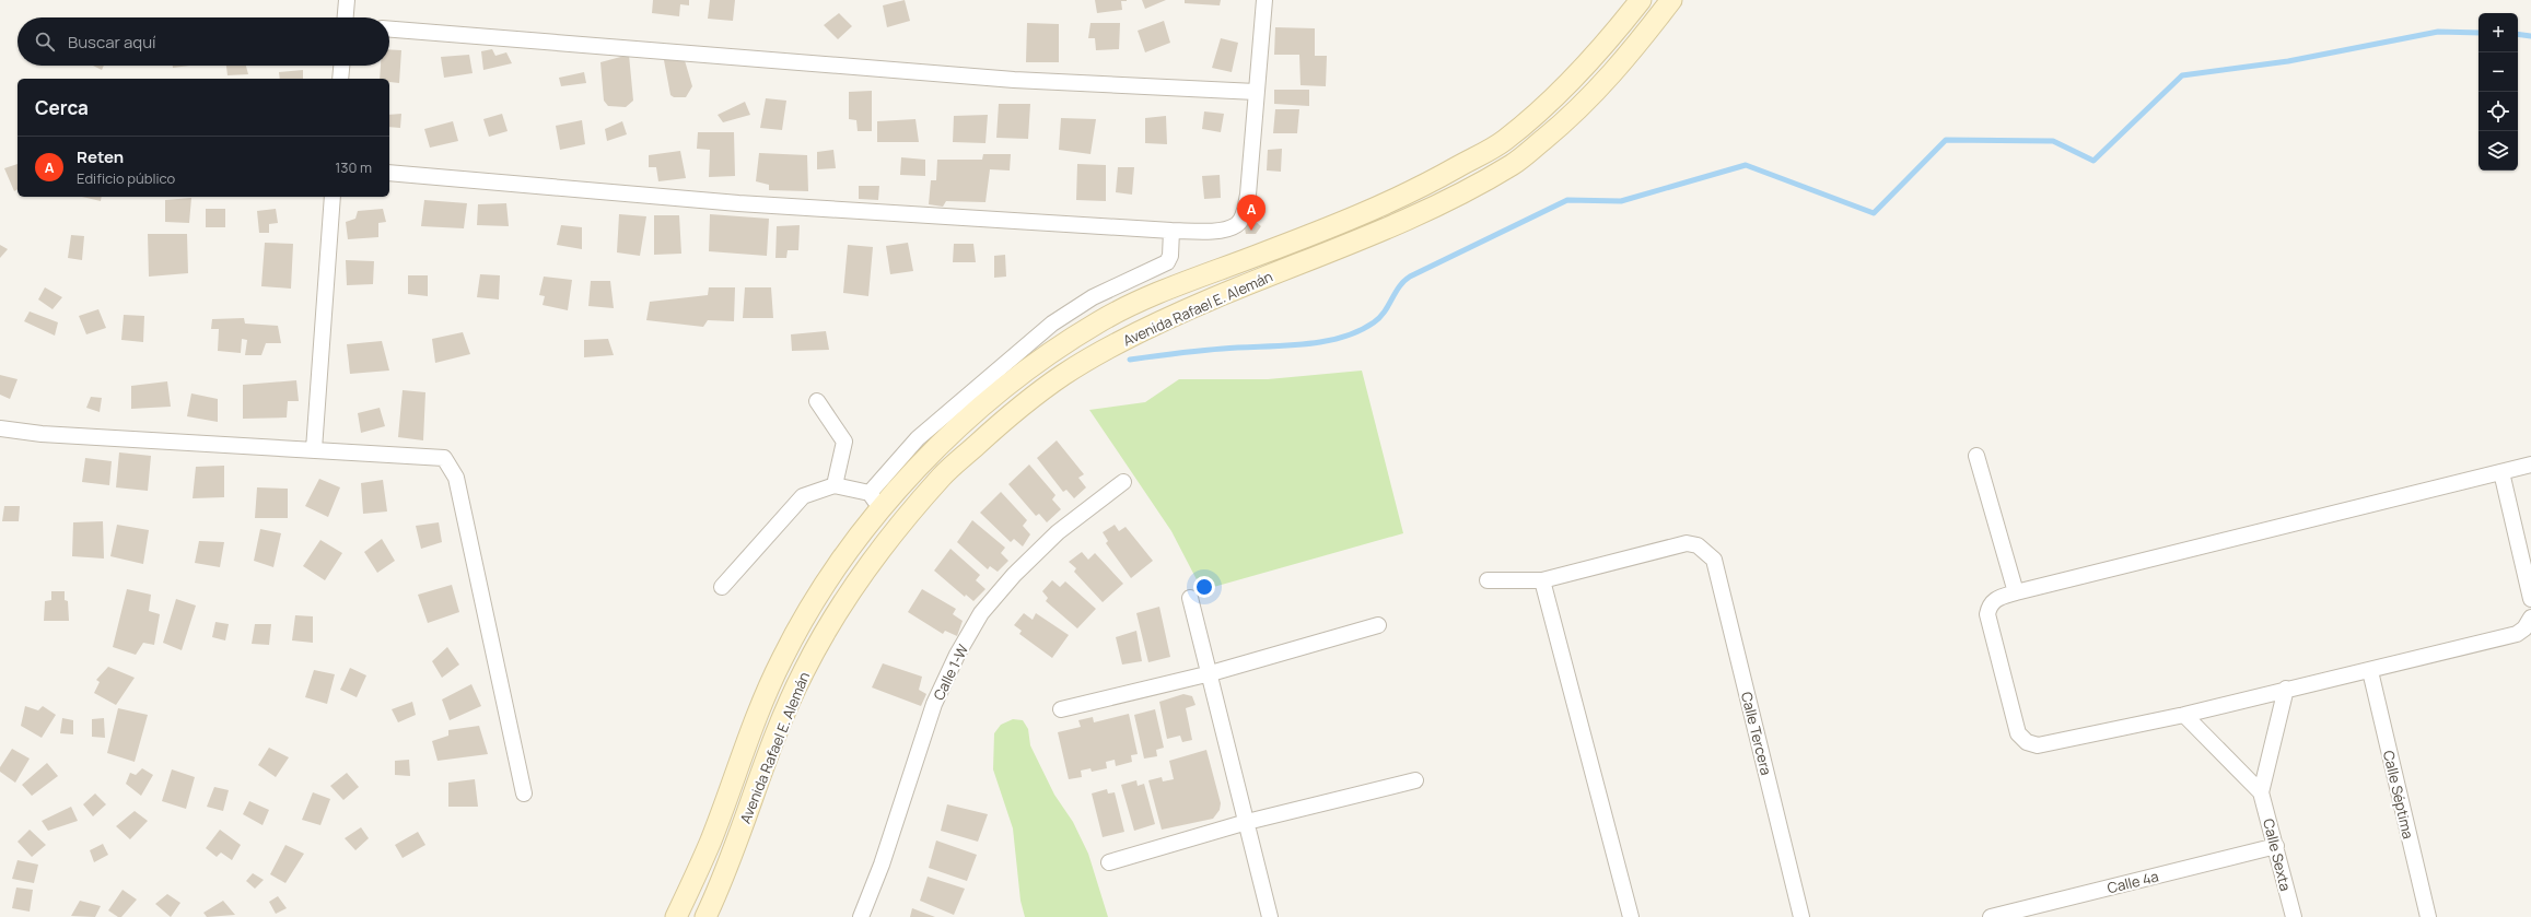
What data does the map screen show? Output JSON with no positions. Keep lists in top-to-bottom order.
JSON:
{
  "streets": {
    "main road": ["Avenida Rafael E. Alemán"],
    "street": [
      "Calle 1-W",
      "Calle Tercera",
      "Calle Séptima",
      "Calle Sexta",
      "Calle 4a"
    ]
  },
  "crossings": [
    ["Calle Sexta", "Calle 4a"]
  ],
  "page": {
    "map_buttons": ["+", "−"],
    "search": "Buscar aquí",
    "heading": "Cerca",
    "list": [
      {
        "mark": "A",
        "name": "Reten",
        "note": "Edificio público",
        "value": "130 m"
      }
    ],
    "pins": "A"
  }
}
